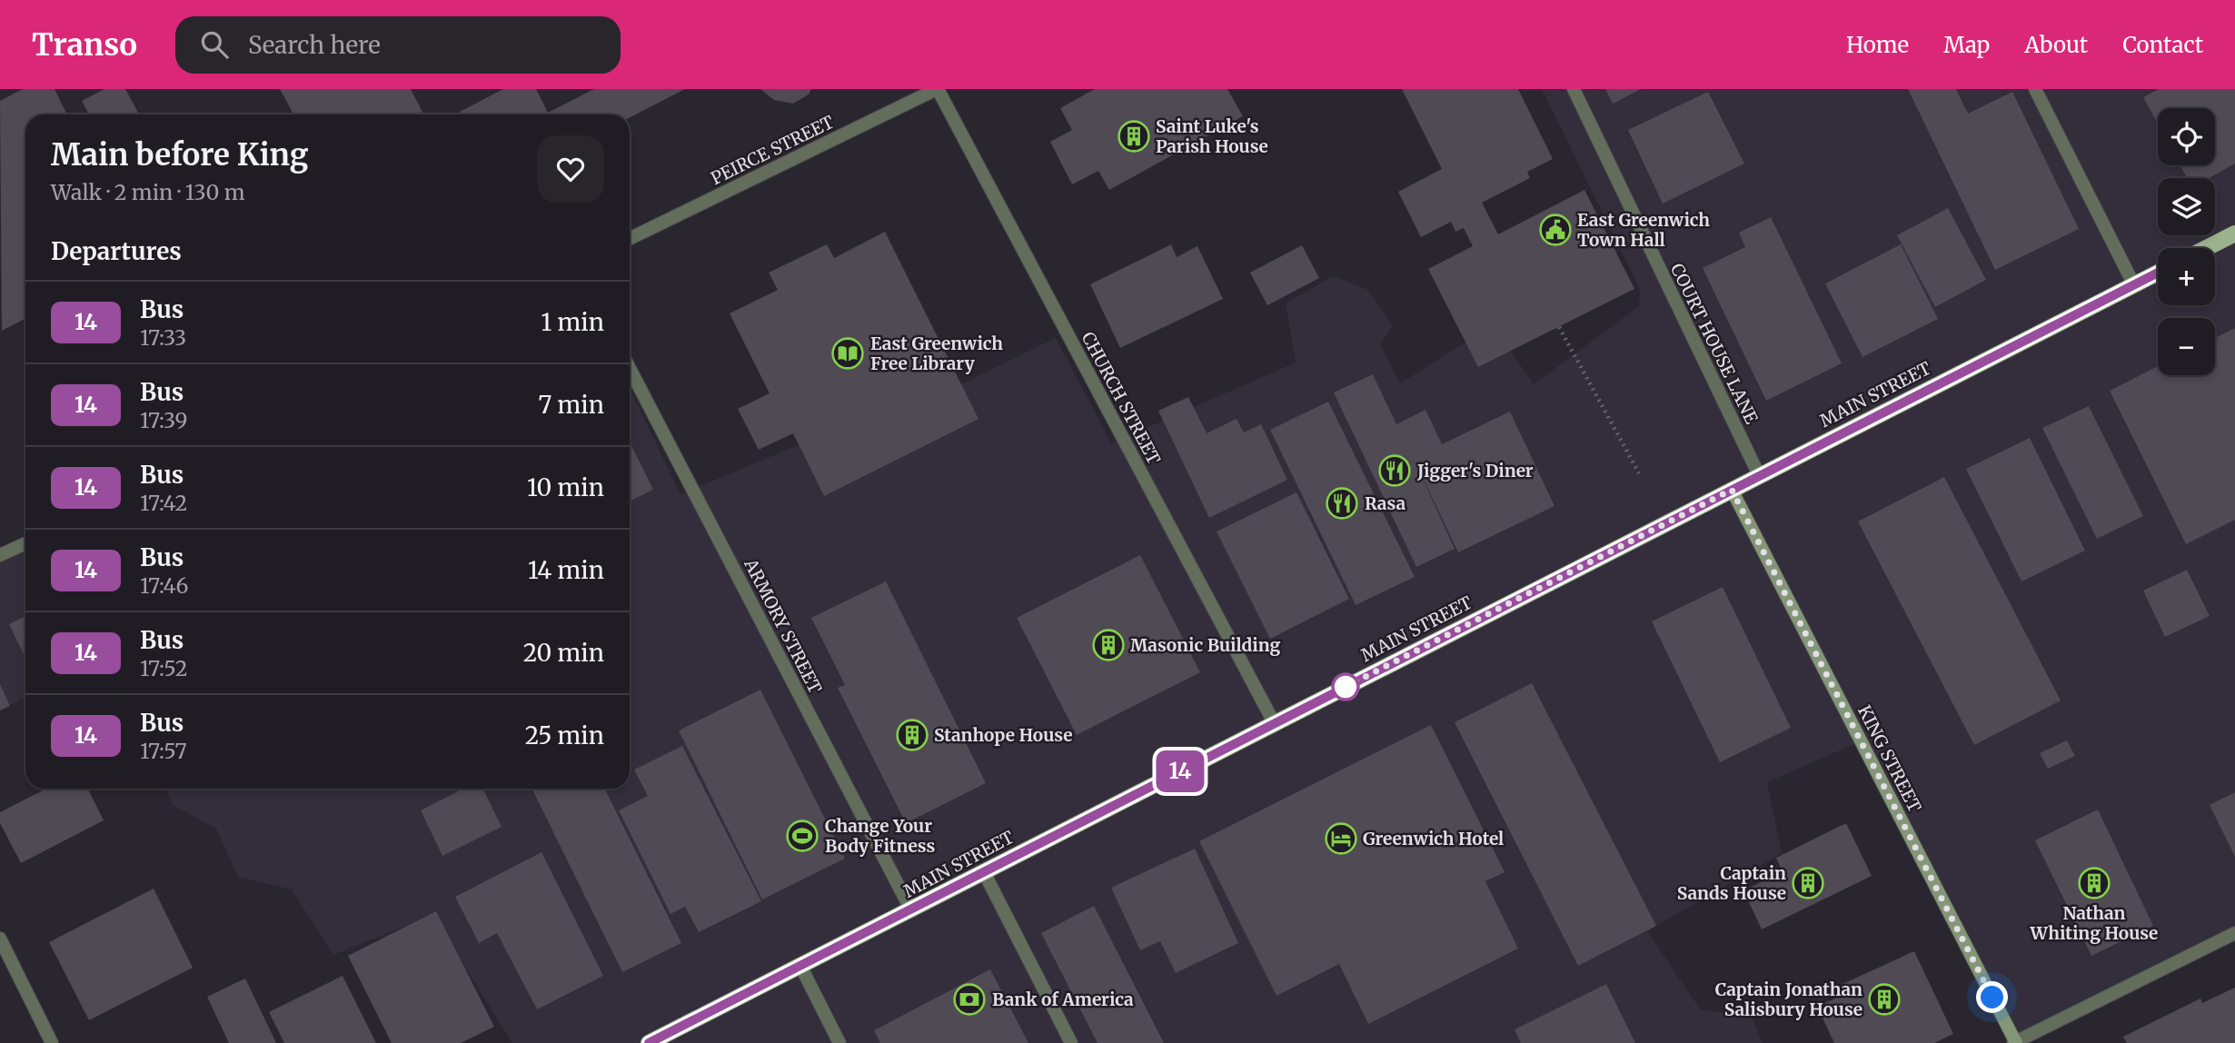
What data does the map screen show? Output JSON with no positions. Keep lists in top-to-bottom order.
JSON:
{
  "streets": {
    "main road": ["MAIN STREET"],
    "street": [
      "PEIRCE STREET",
      "COURT HOUSE LANE",
      "CHURCH STREET",
      "ARMORY STREET",
      "KING STREET"
    ]
  },
  "crossings": [
    ["PEIRCE STREET", "CHURCH STREET"],
    ["COURT HOUSE LANE", "MAIN STREET"],
    ["MAIN STREET", "CHURCH STREET"],
    ["MAIN STREET", "ARMORY STREET"],
    ["MAIN STREET", "KING STREET"]
  ],
  "places": {
    "building": [
      "Saint Luke's Parish House",
      "Masonic Building",
      "Stanhope House",
      "Captain Sands House",
      "Nathan Whiting House",
      "Captain Jonathan Salisbury House"
    ],
    "public building": ["East Greenwich Town Hall"],
    "library": ["East Greenwich Free Library"],
    "restaurant": ["Jigger's Diner", "Rasa"],
    "sports": ["Change Your Body Fitness"],
    "hotel": ["Greenwich Hotel"],
    "bank": ["Bank of America"]
  },
  "lines": ["bus line 14"],
  "page": {
    "header": "Transo",
    "search": "Search here",
    "nav": [
      "Home",
      "Map",
      "About",
      "Contact"
    ],
    "on_map": "14",
    "map_buttons": ["+", "−"],
    "heading": [
      ["Main before King", "Walk · 2 min · 130 m"],
      "Departures"
    ],
    "list": [
      {
        "mark": "14",
        "name": "Bus",
        "note": "17:33",
        "value": "1 min"
      },
      {
        "mark": "14",
        "name": "Bus",
        "note": "17:39",
        "value": "7 min"
      },
      {
        "mark": "14",
        "name": "Bus",
        "note": "17:42",
        "value": "10 min"
      },
      {
        "mark": "14",
        "name": "Bus",
        "note": "17:46",
        "value": "14 min"
      },
      {
        "mark": "14",
        "name": "Bus",
        "note": "17:52",
        "value": "20 min"
      },
      {
        "mark": "14",
        "name": "Bus",
        "note": "17:57",
        "value": "25 min"
      }
    ]
  }
}
